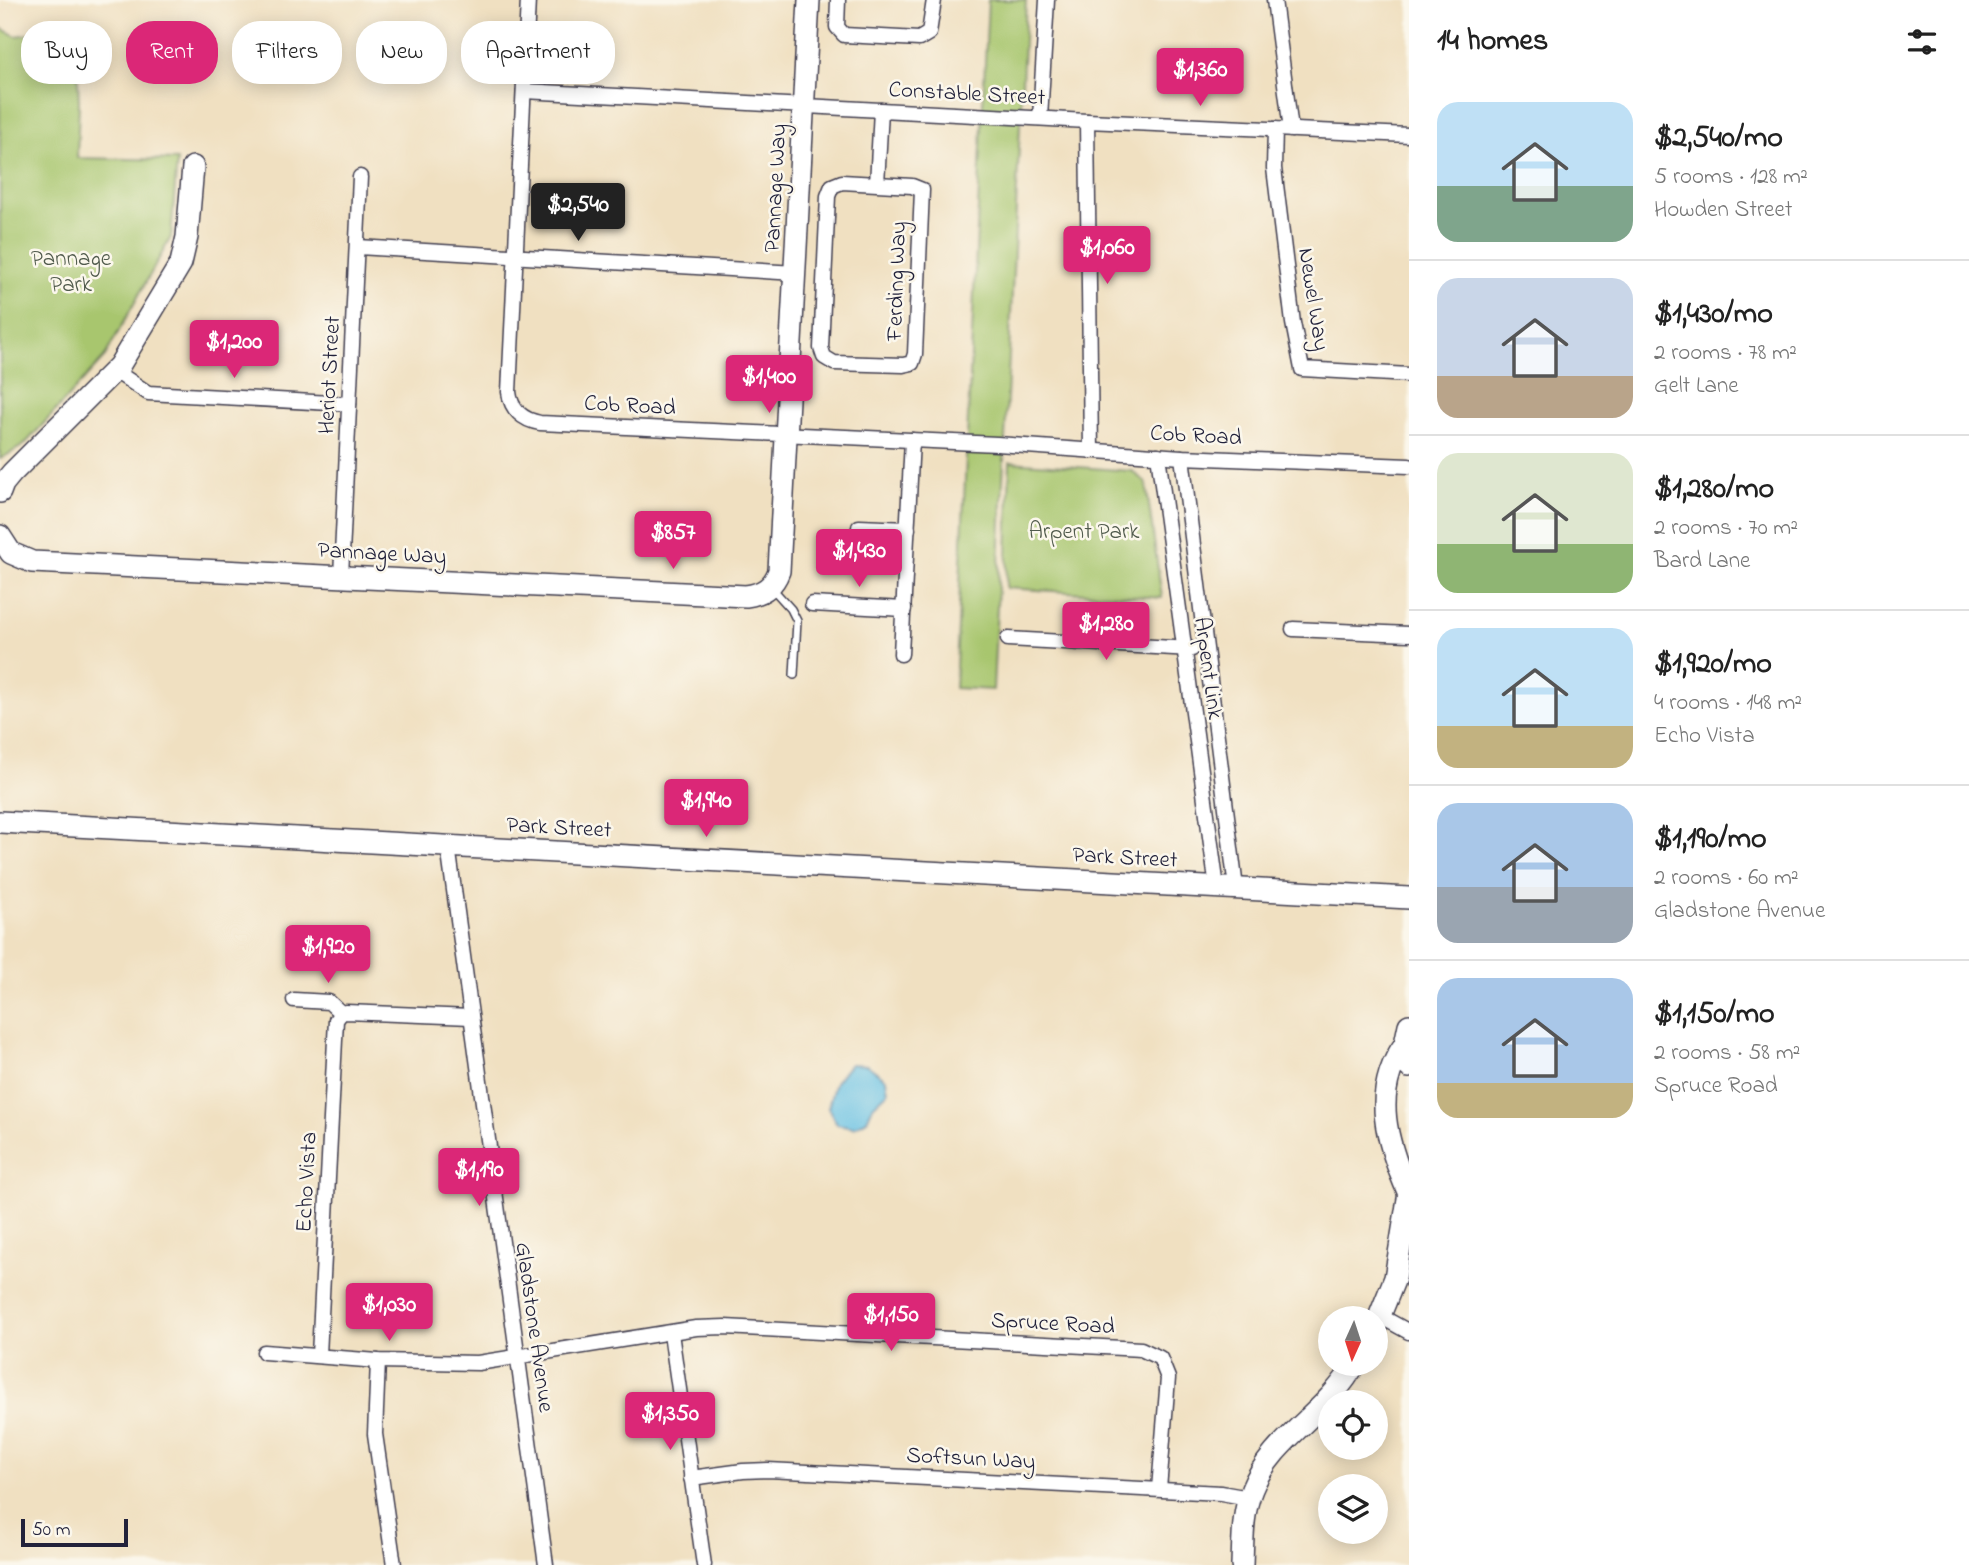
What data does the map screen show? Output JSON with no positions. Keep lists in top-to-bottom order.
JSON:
{
  "streets": {
    "street": [
      "Constable Street",
      "Pannage Way",
      "Ferding Way",
      "Newel Way",
      "Heriot Street",
      "Cob Road",
      "Arpent Link",
      "Park Street",
      "Echo Vista",
      "Spruce Road",
      "Gladstone Avenue",
      "Softsun Way"
    ]
  },
  "crossings": [
    ["Constable Street", "Pannage Way"],
    ["Constable Street", "Newel Way"],
    ["Constable Street", "Cob Road"],
    ["Pannage Way", "Heriot Street"],
    ["Pannage Way", "Cob Road"],
    ["Cob Road", "Arpent Link"],
    ["Arpent Link", "Park Street"],
    ["Park Street", "Gladstone Avenue"],
    ["Echo Vista", "Spruce Road"],
    ["Spruce Road", "Gladstone Avenue"],
    ["Spruce Road", "Softsun Way"]
  ],
  "parks": ["Pannage Park", "Arpent Park"],
  "scale_bar": "50 m",
  "north": "bottom",
  "page": {
    "heading": "14 homes",
    "chip": [
      "Buy",
      "Rent",
      "Filters",
      "New",
      "Apartment"
    ],
    "price": [
      "$1,360",
      "$2,540",
      "$1,060",
      "$1,200",
      "$1,400",
      "$857",
      "$1,430",
      "$1,280",
      "$1,940",
      "$1,920",
      "$1,190",
      "$1,030",
      "$1,150",
      "$1,350"
    ],
    "list": [
      {
        "name": "$2,540/mo",
        "note": "5 rooms · 128 m² · Howden Street"
      },
      {
        "name": "$1,430/mo",
        "note": "2 rooms · 78 m² · Gelt Lane"
      },
      {
        "name": "$1,280/mo",
        "note": "2 rooms · 70 m² · Bard Lane"
      },
      {
        "name": "$1,920/mo",
        "note": "4 rooms · 148 m² · Echo Vista"
      },
      {
        "name": "$1,190/mo",
        "note": "2 rooms · 60 m² · Gladstone Avenue"
      },
      {
        "name": "$1,150/mo",
        "note": "2 rooms · 58 m² · Spruce Road"
      }
    ],
    "scale": "50 m"
  }
}
